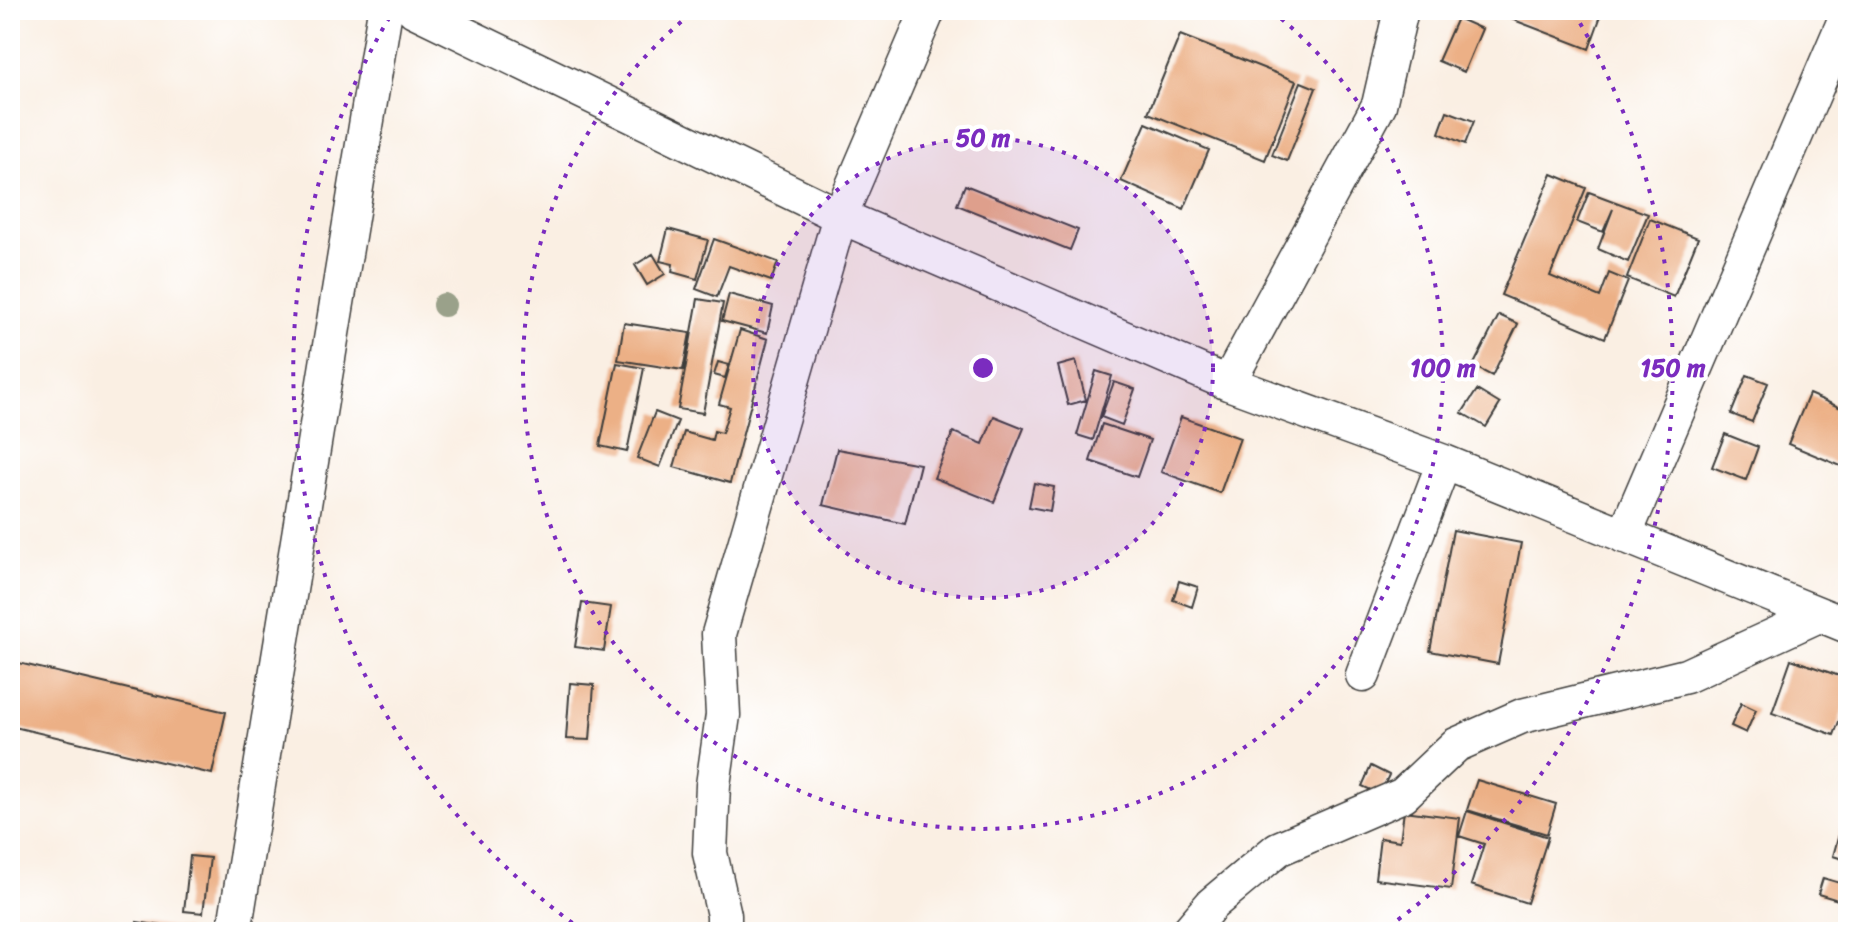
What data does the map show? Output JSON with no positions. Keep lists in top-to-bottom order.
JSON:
{
  "rings": ["50 m", "100 m", "150 m"]
}
